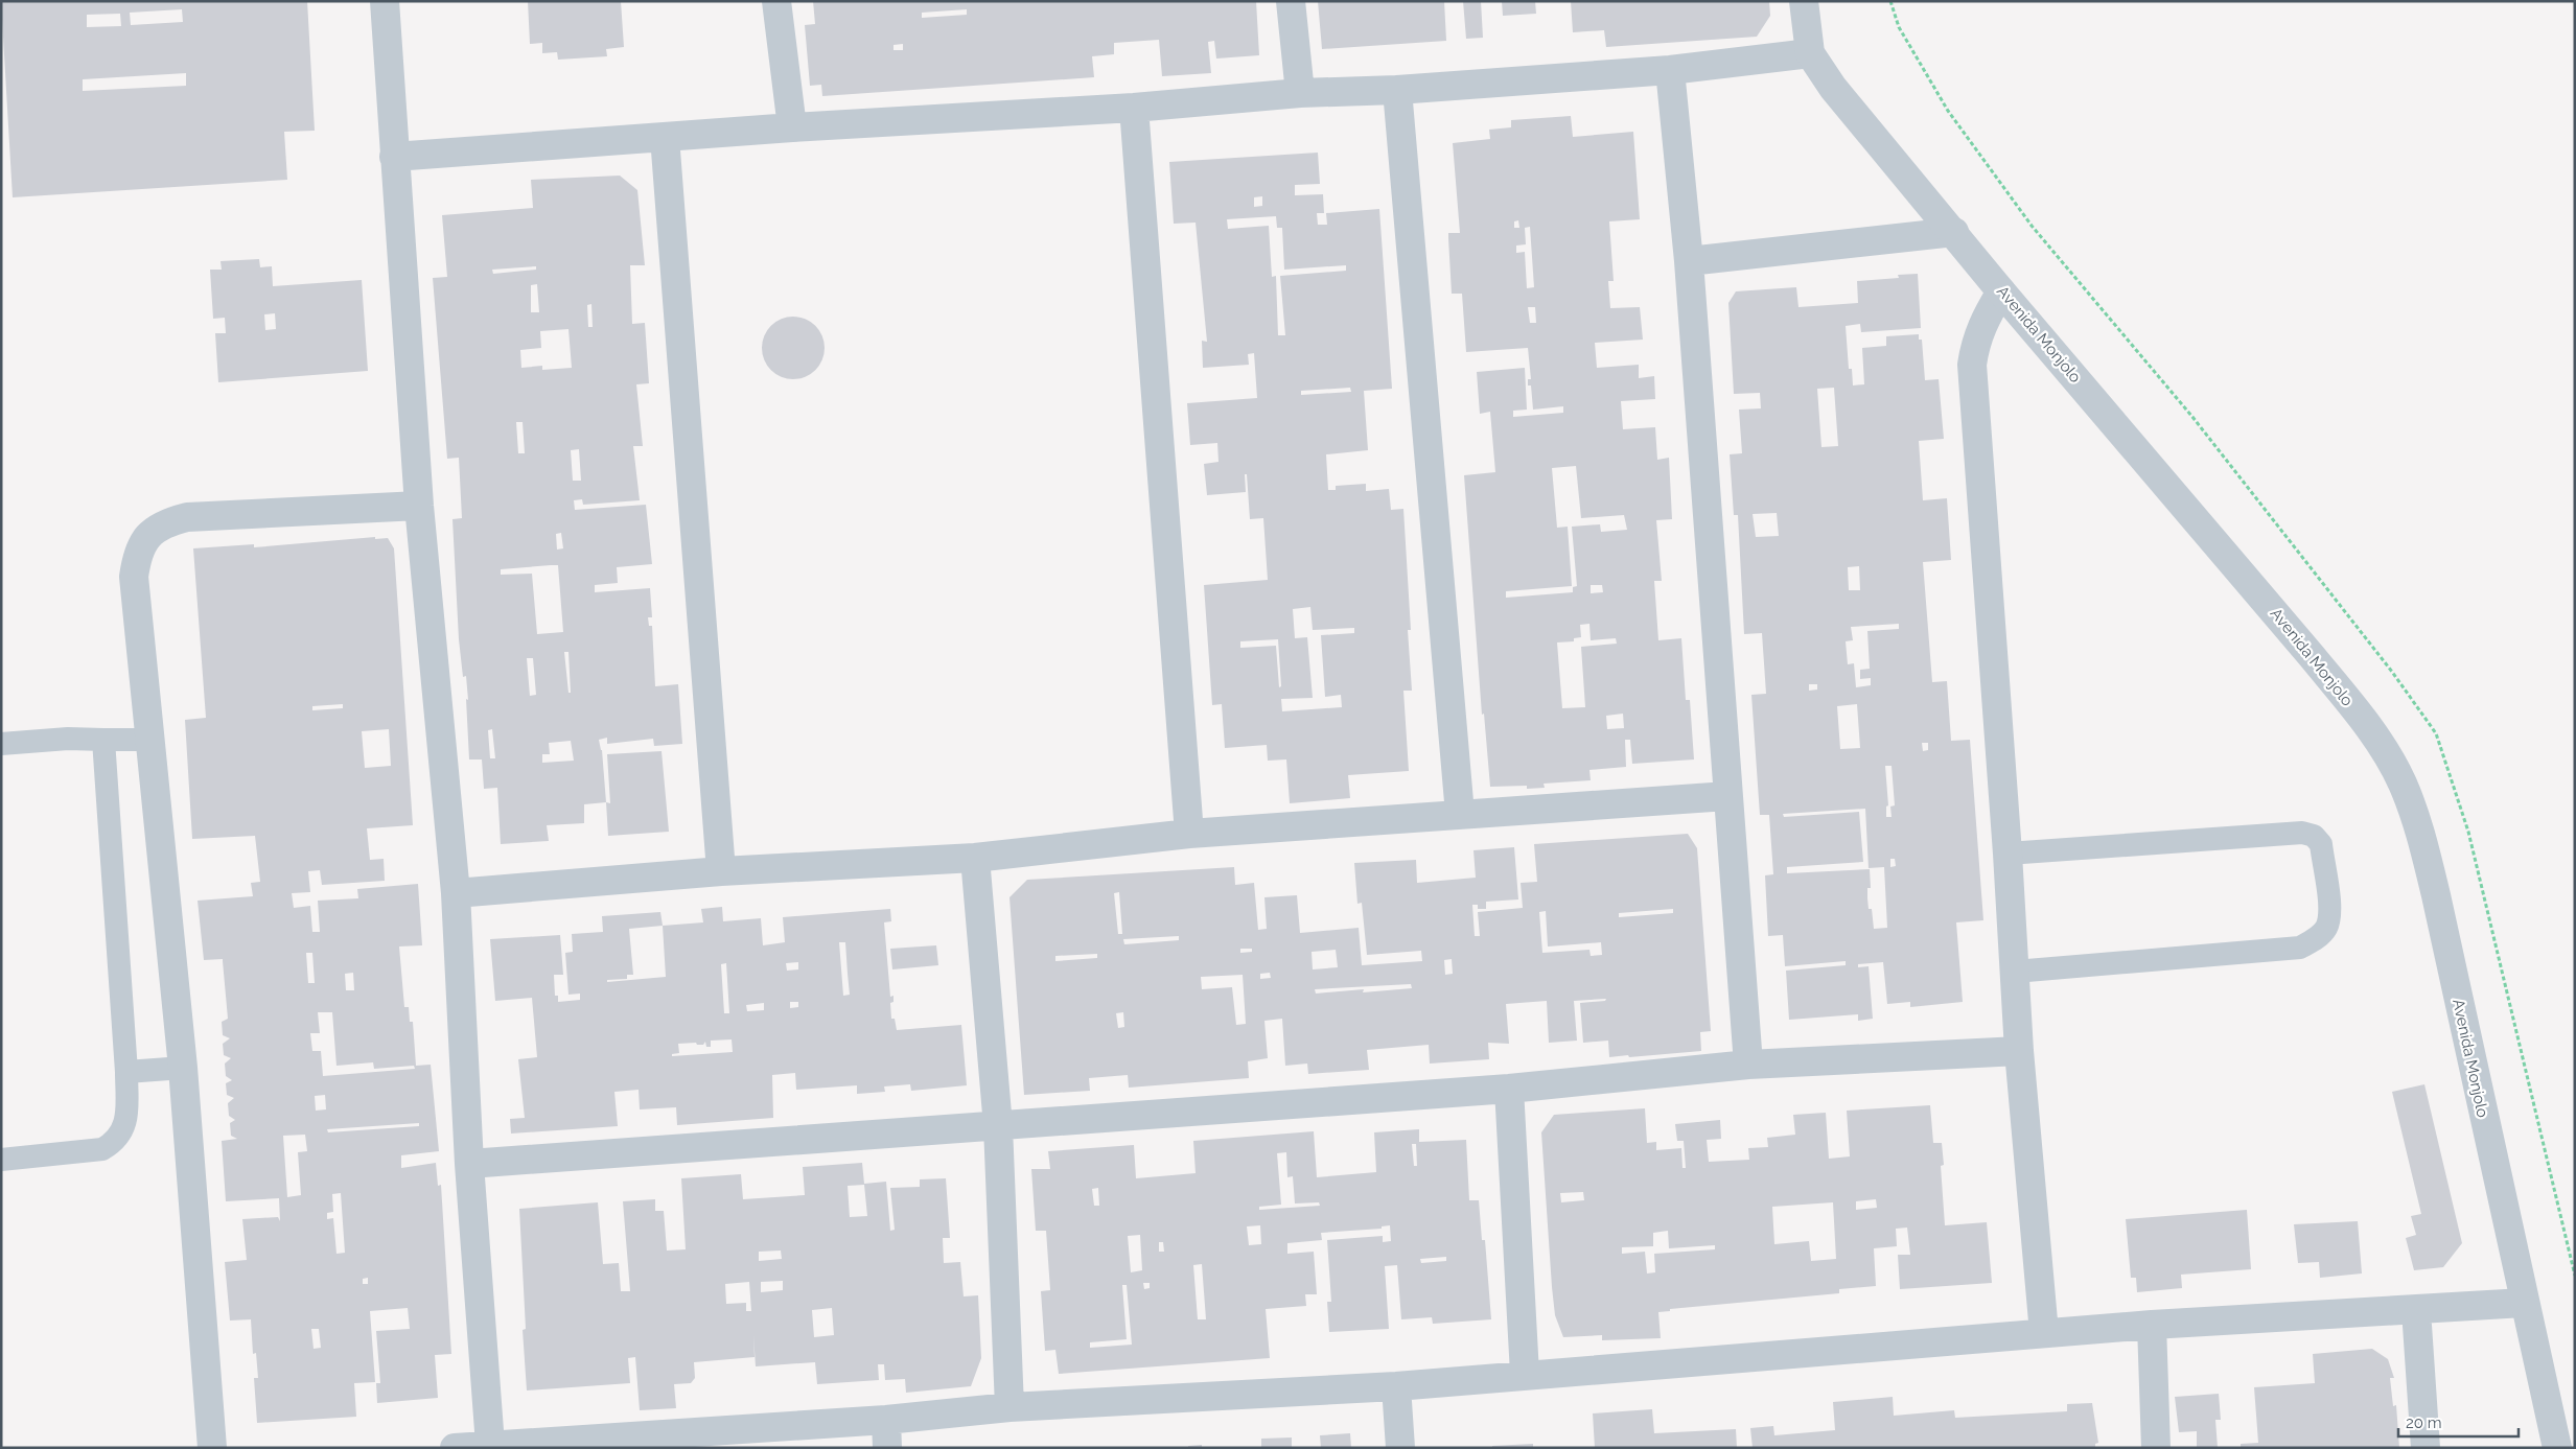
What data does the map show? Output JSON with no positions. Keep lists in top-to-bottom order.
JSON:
{
  "streets": {
    "street": ["Avenida Monjolo"]
  },
  "scale_bar": "20 m"
}
